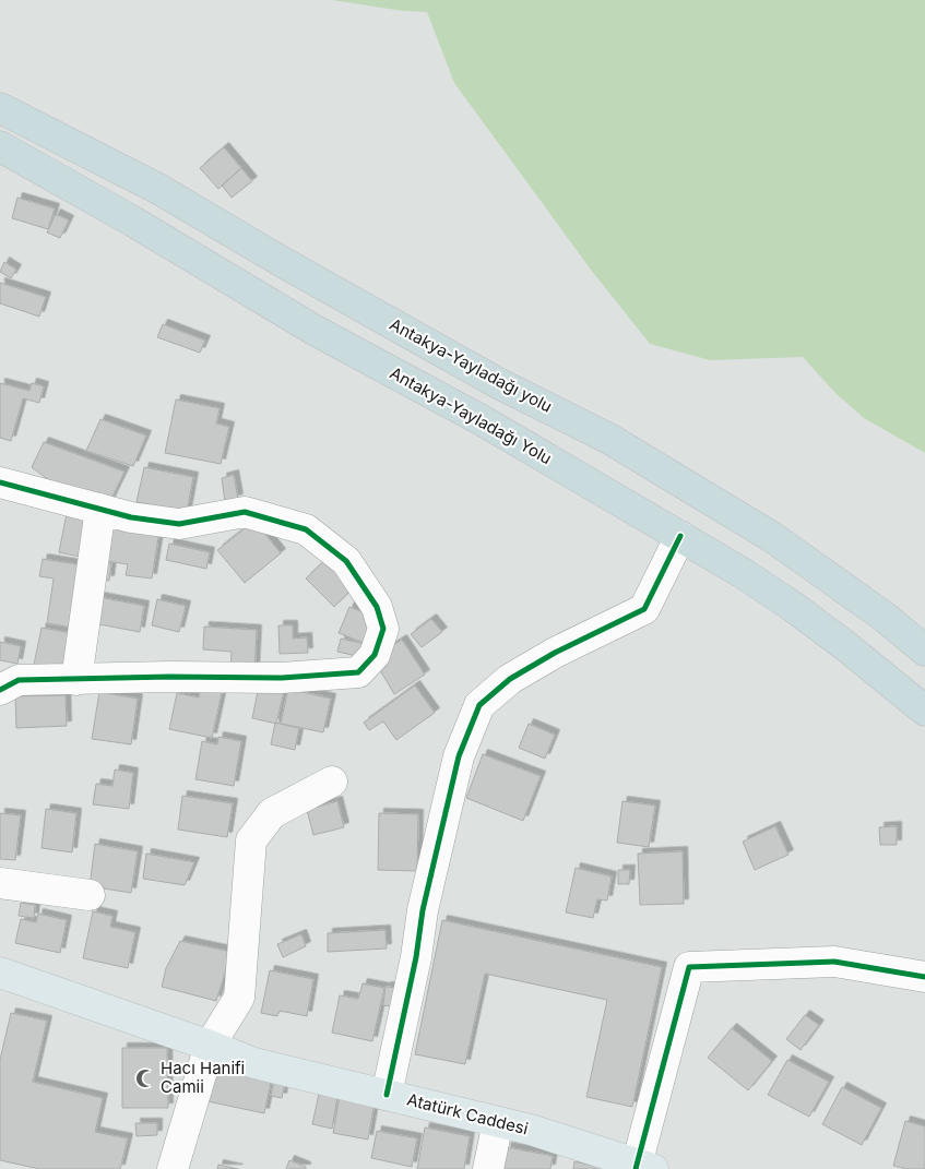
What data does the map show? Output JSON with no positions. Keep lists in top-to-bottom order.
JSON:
{
  "streets": {
    "highway": ["Antakya-Yayladağı yolu", "Antakya-Yayladağı Yolu"],
    "main road": ["Atatürk Caddesi"]
  },
  "places": {
    "mosque": ["Hacı Hanifi Camii"]
  }
}
